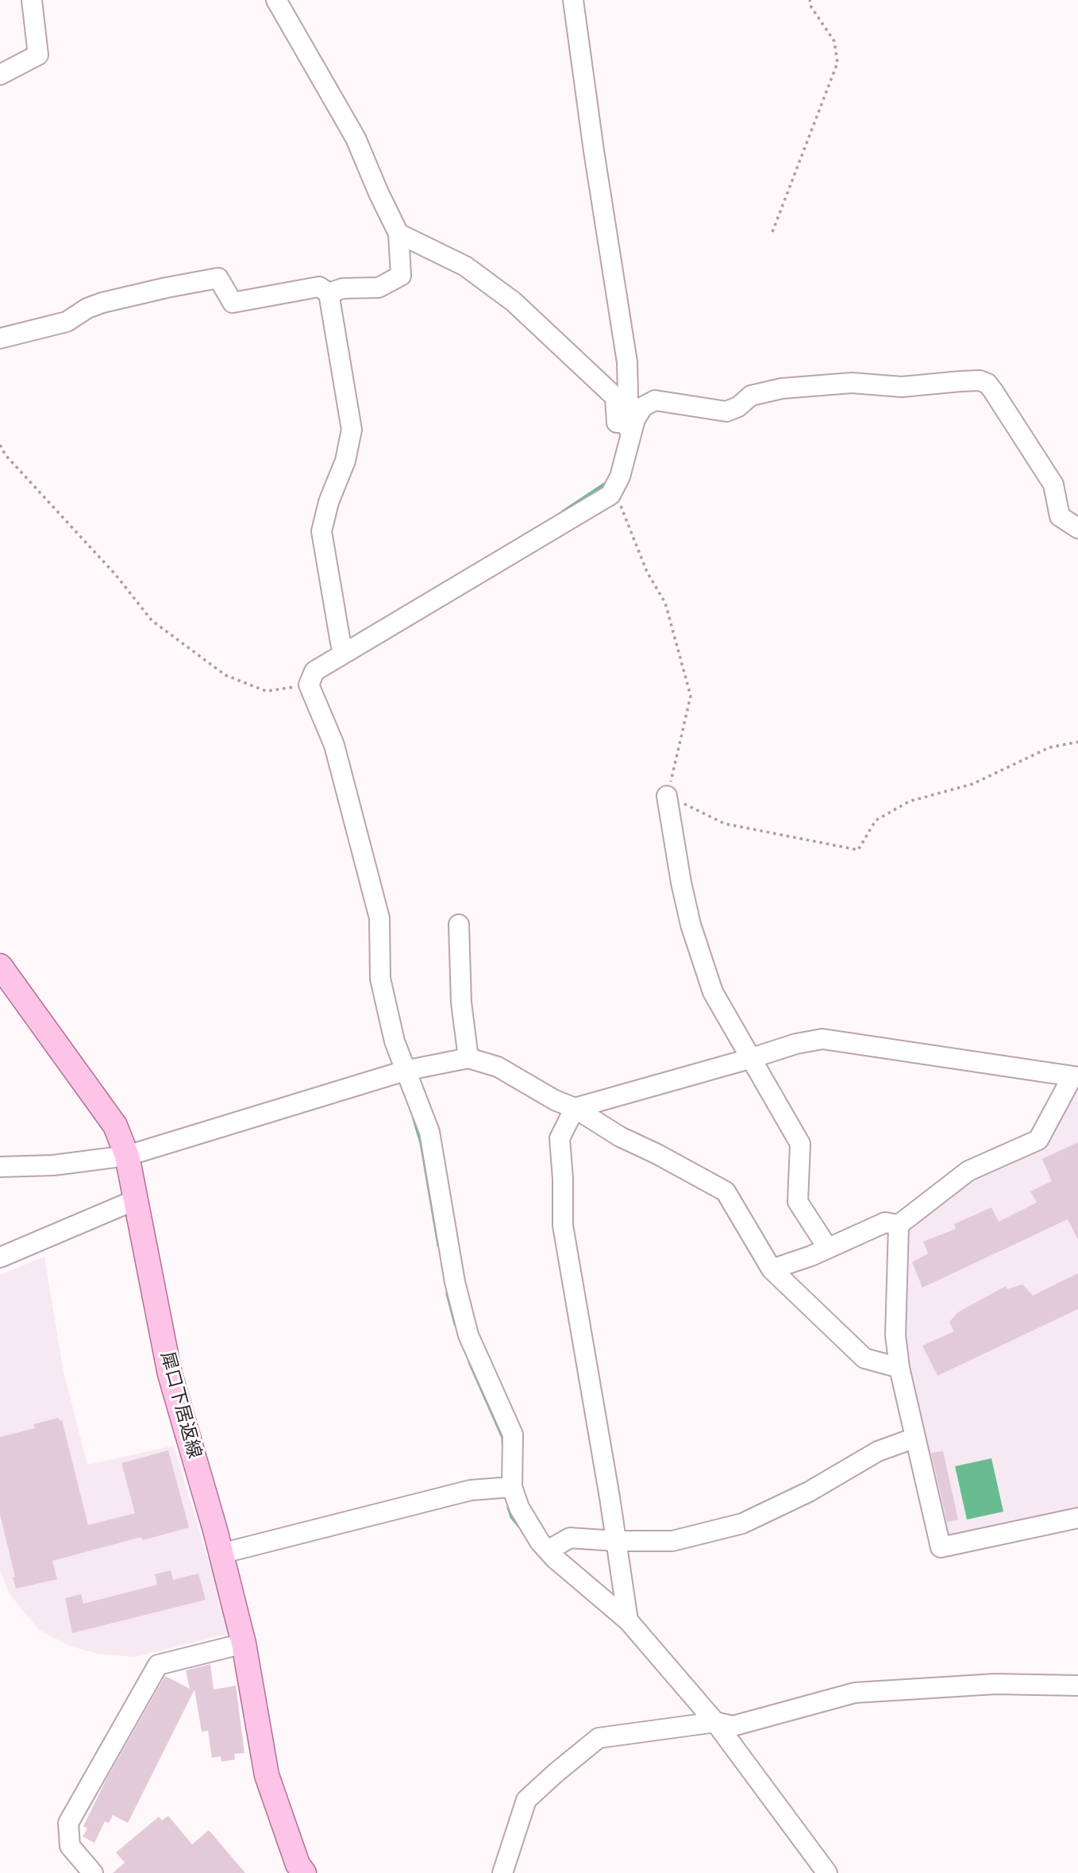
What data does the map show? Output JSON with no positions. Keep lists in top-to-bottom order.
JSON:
{
  "streets": {
    "main road": ["犀口下居返線"]
  }
}
